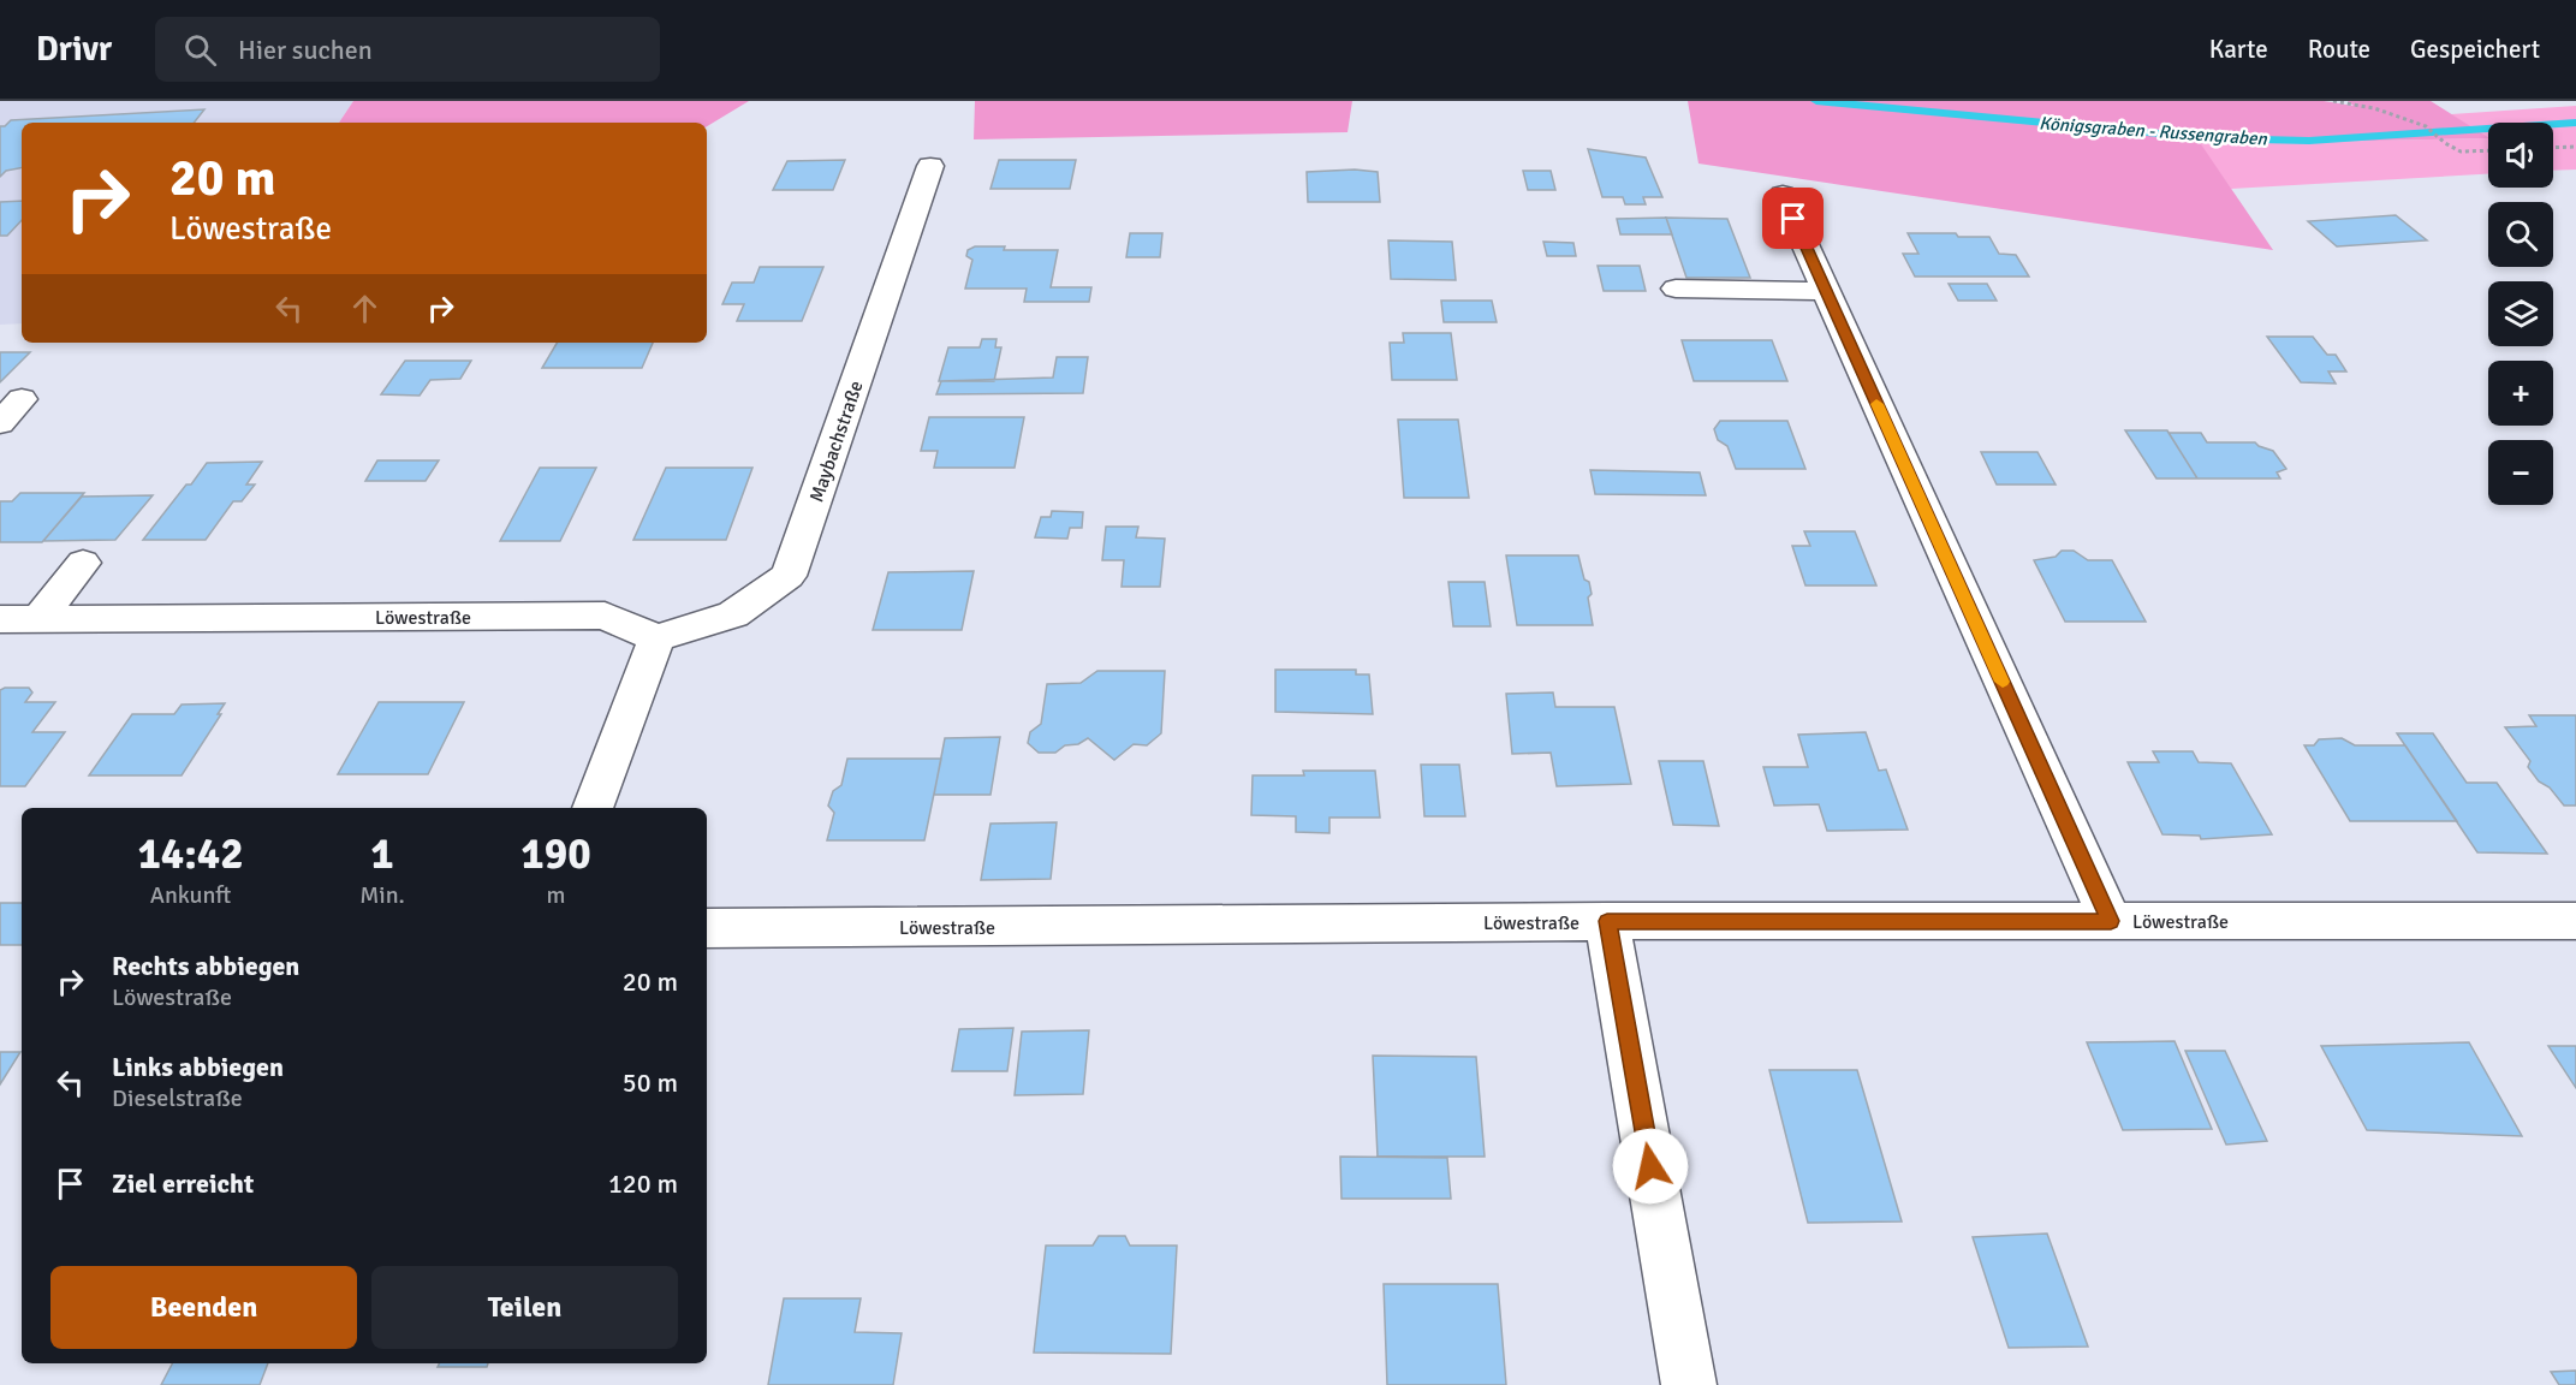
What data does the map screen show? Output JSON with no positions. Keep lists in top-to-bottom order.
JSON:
{
  "streets": {
    "street": ["Maybachstraße", "Löwestraße"]
  },
  "crossings": [
    ["Maybachstraße", "Löwestraße"]
  ],
  "water": ["Königsgraben - Russengraben"],
  "page": {
    "header": "Drivr",
    "search": "Hier suchen",
    "nav": ["Karte", "Route", "Gespeichert"],
    "map_buttons": ["+", "−"],
    "turn": ["20 m", "Löwestraße"],
    "eta": [
      "14:42",
      "Ankunft",
      "1",
      "Min.",
      "190",
      "m"
    ],
    "list": [
      {
        "name": "Rechts abbiegen",
        "note": "Löwestraße",
        "value": "20 m"
      },
      {
        "name": "Links abbiegen",
        "note": "Dieselstraße",
        "value": "50 m"
      },
      {
        "name": "Ziel erreicht",
        "value": "120 m"
      }
    ],
    "buttons": ["Beenden", "Teilen"]
  }
}
